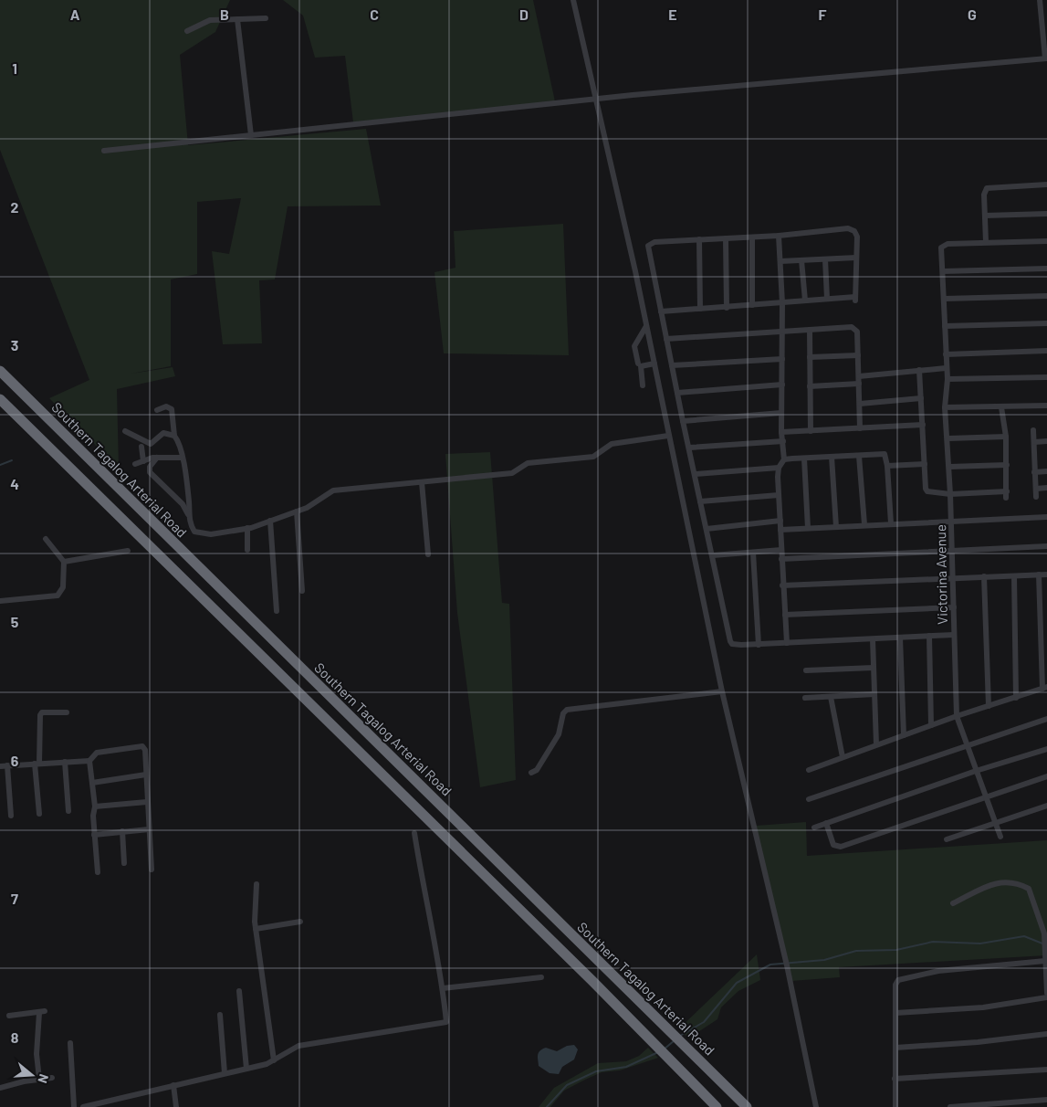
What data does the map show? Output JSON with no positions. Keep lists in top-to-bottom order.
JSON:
{
  "streets": {
    "highway": ["Southern Tagalog Arterial Road"],
    "street": ["Victorina Avenue"]
  },
  "north": "right",
  "grid": {
    "columns": [
      "A",
      "B",
      "C",
      "D",
      "E",
      "F",
      "G"
    ],
    "rows": [
      "1",
      "2",
      "3",
      "4",
      "5",
      "6",
      "7",
      "8"
    ]
  }
}
